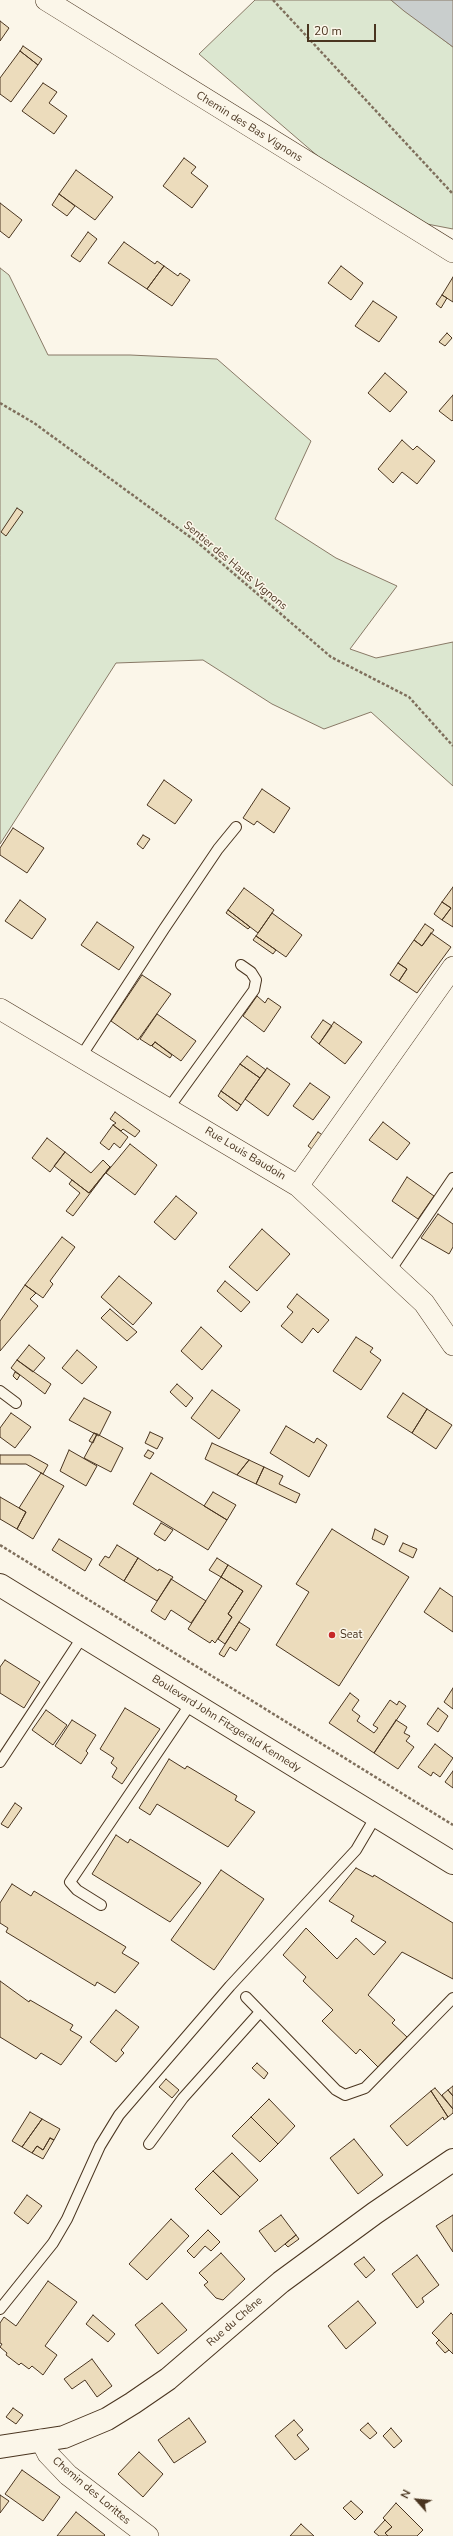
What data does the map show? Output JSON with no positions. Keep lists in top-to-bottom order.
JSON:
{
  "streets": {
    "street": [
      "Chemin des Bas Vignons",
      "Rue Louis Baudoin",
      "Boulevard John Fitzgerald Kennedy",
      "Rue du Chêne",
      "Chemin des Lorittes"
    ],
    "path": ["Sentier des Hauts Vignons"]
  },
  "crossings": [
    ["Rue du Chêne", "Chemin des Lorittes"]
  ],
  "places": ["Seat"],
  "scale_bar": "20 m",
  "north": "top left"
}
